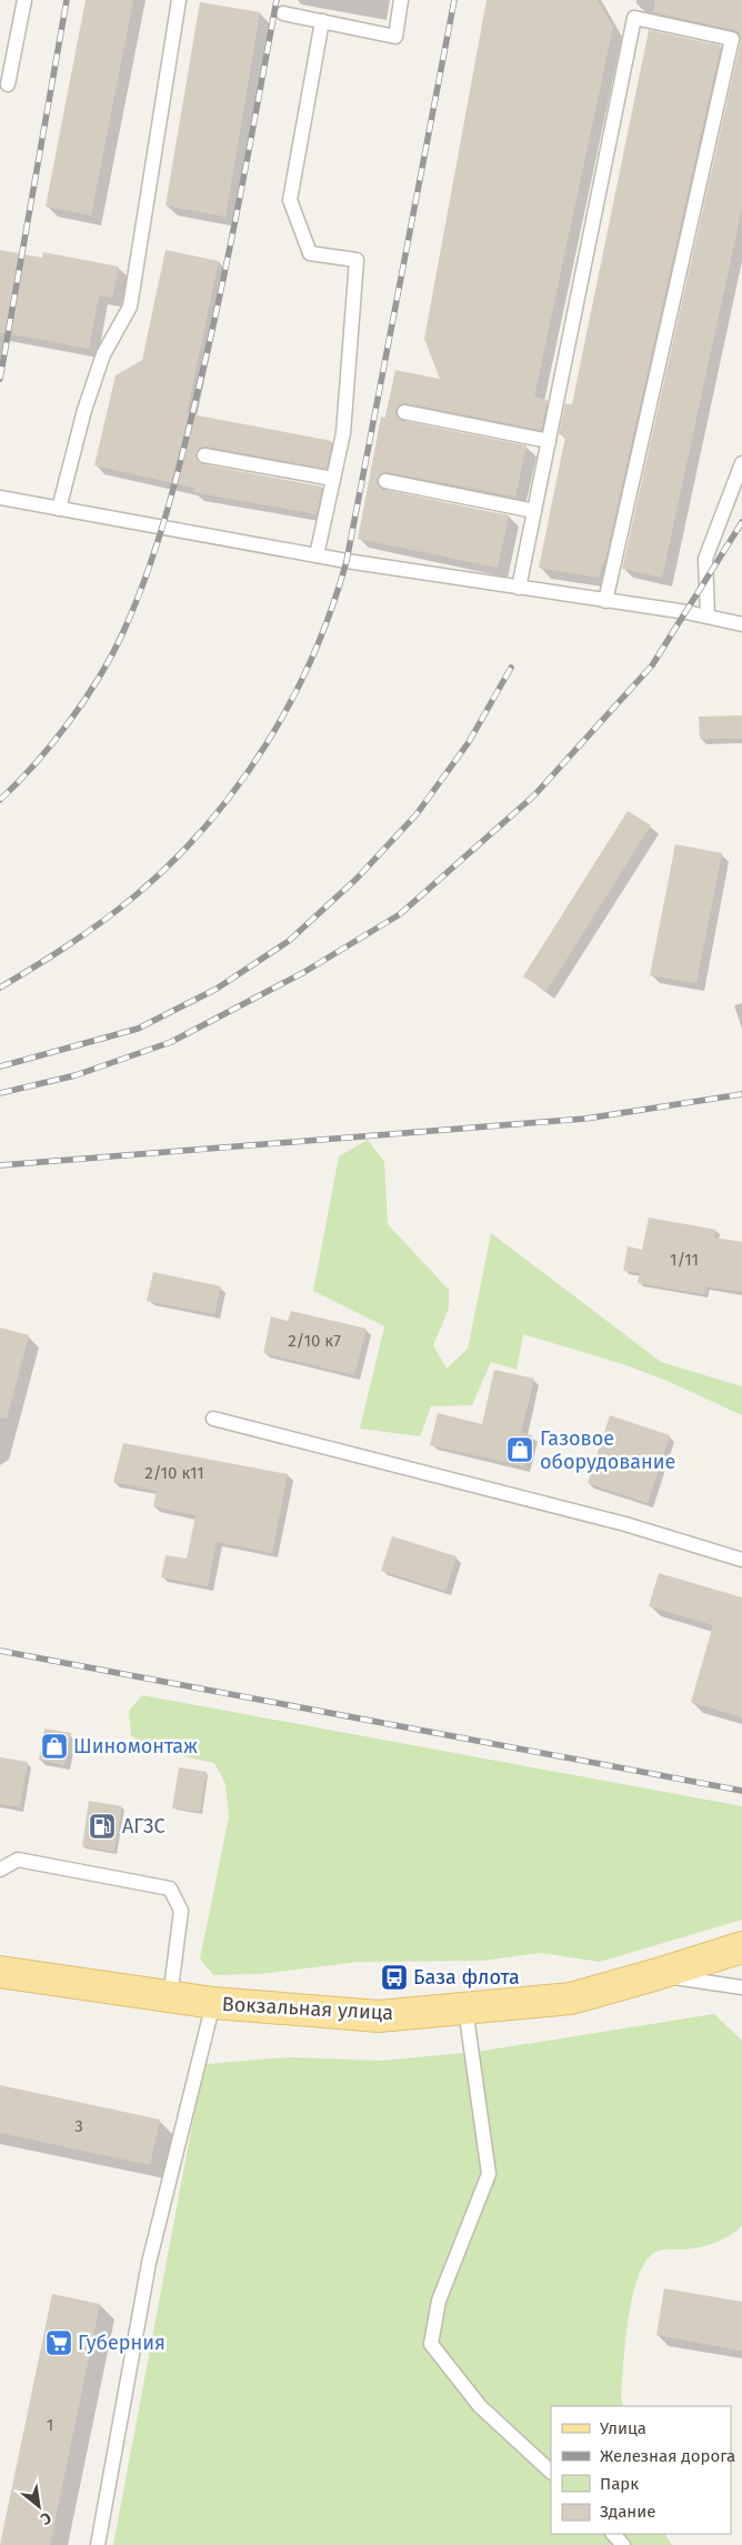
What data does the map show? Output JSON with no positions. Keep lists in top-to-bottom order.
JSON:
{
  "streets": {
    "main road": ["Вокзальная улица"]
  },
  "places": {
    "shop": ["Газовое оборудование", "Шиномонтаж"],
    "fuel station": ["АГЗС"],
    "bus stop": ["База флота"],
    "supermarket": ["Губерния"]
  },
  "house_numbers": [
    "1/11",
    "2/10 к7",
    "2/10 к11",
    "3",
    "1"
  ],
  "legend": [
    "Улица",
    "Железная дорога",
    "Парк",
    "Здание"
  ],
  "north": "bottom right"
}
